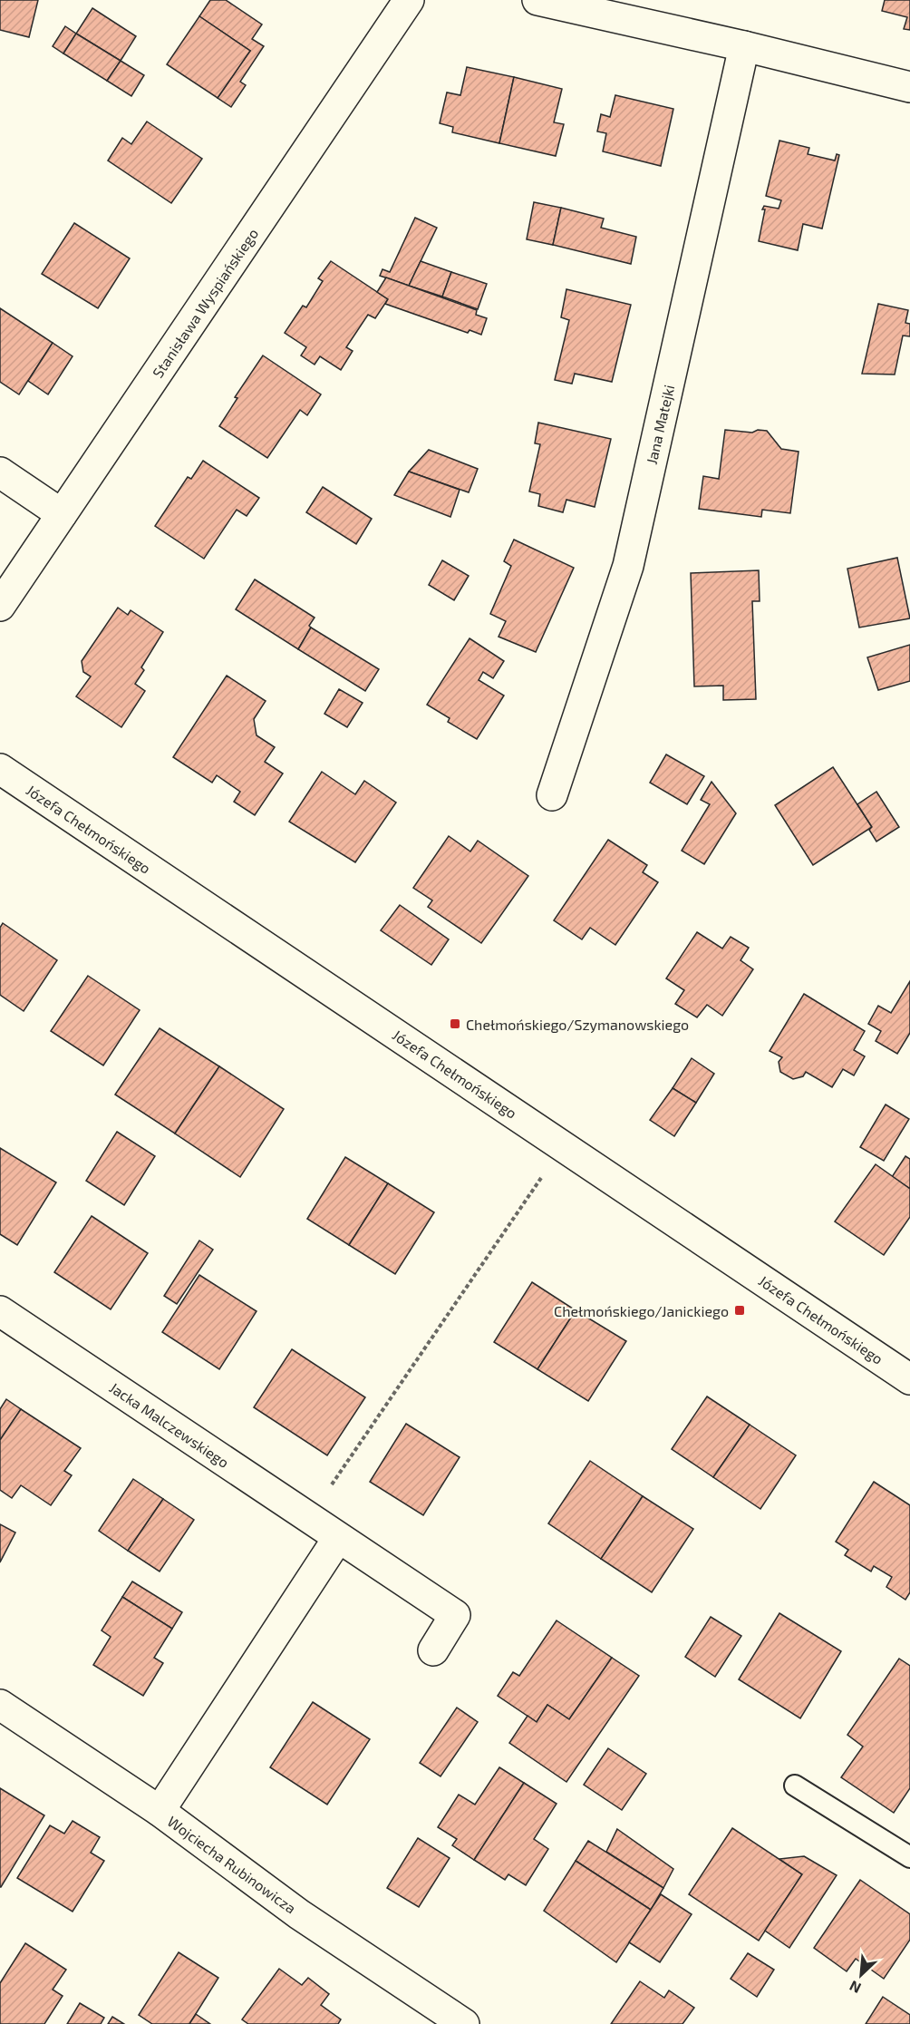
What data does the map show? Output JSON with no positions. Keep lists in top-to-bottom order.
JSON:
{
  "streets": {
    "street": [
      "Stanisława Wyspiańskiego",
      "Jana Matejki",
      "Józefa Chełmońskiego",
      "Jacka Malczewskiego",
      "Wojciecha Rubinowicza"
    ]
  },
  "places": {
    "transit": ["Chełmońskiego/Szymanowskiego", "Chełmońskiego/Janickiego"]
  },
  "north": "bottom left"
}
